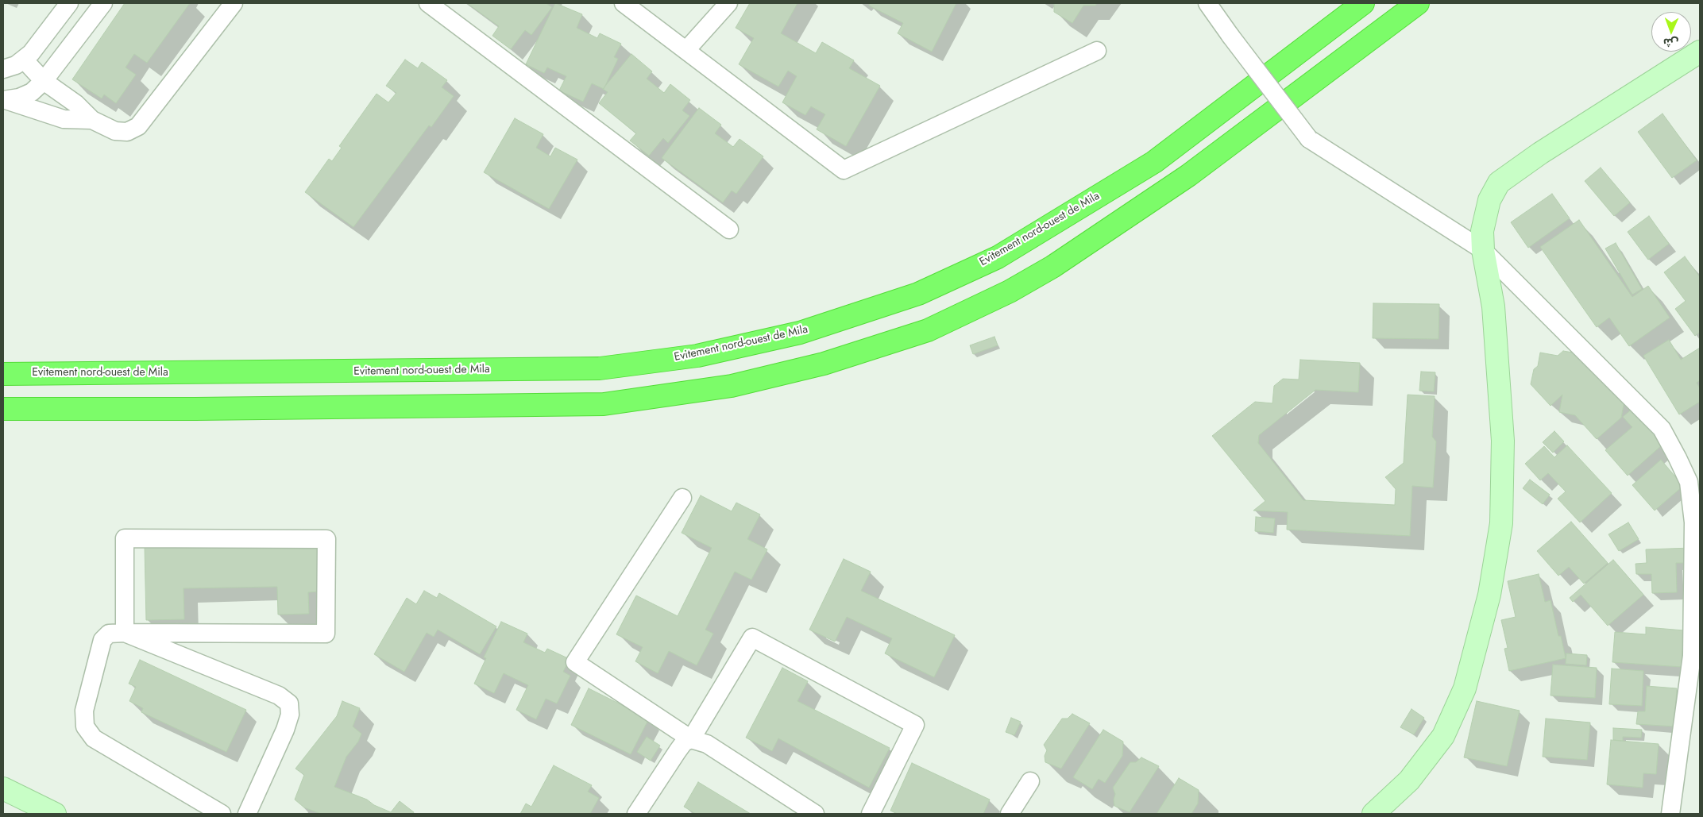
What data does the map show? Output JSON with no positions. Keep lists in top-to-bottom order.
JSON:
{
  "streets": {
    "highway": ["Evitement nord-ouest de Mila"]
  },
  "north": "bottom"
}
